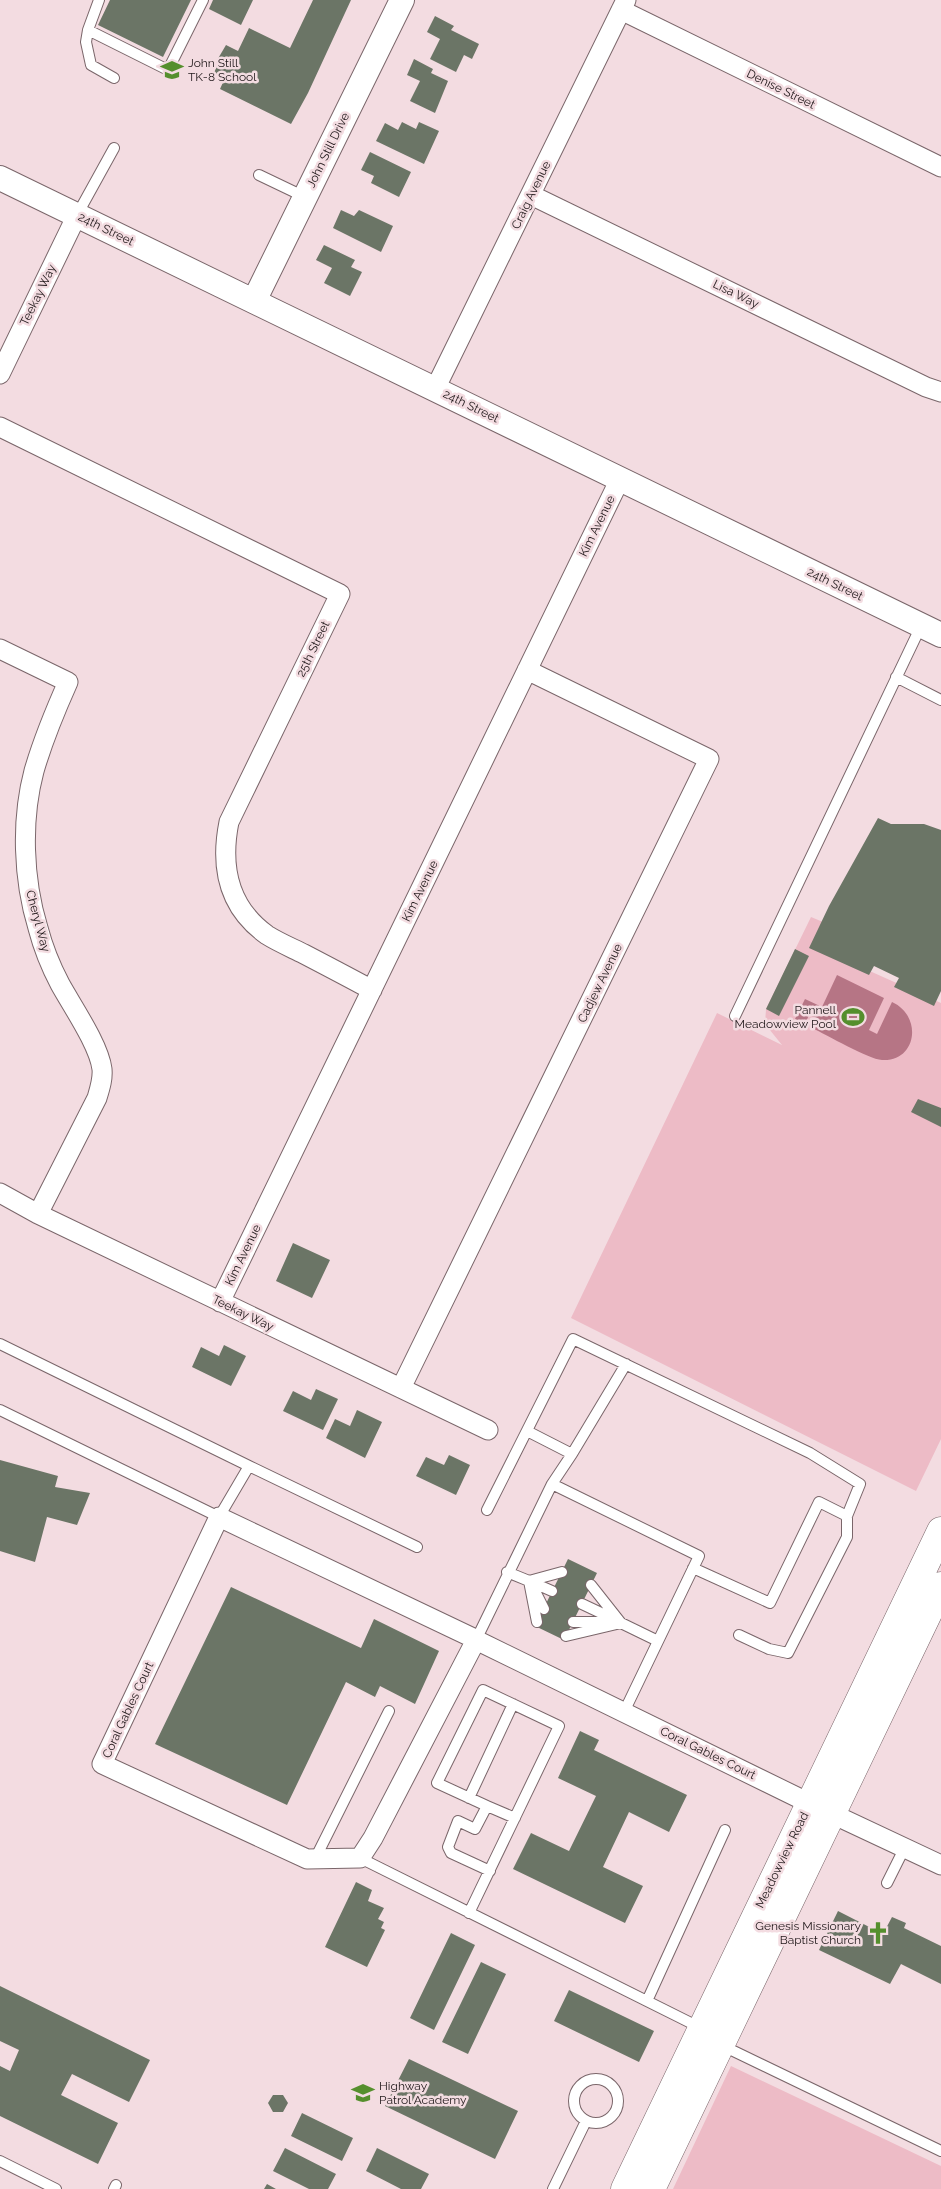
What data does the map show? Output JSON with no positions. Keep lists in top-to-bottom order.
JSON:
{
  "streets": {
    "main road": ["Meadowview Road"],
    "street": [
      "Denise Street",
      "John Still Drive",
      "Craig Avenue",
      "24th Street",
      "Lisa Way",
      "Teekay Way",
      "Kim Avenue",
      "25th Street",
      "Cheryl Way",
      "Cadjew Avenue",
      "Coral Gables Court"
    ]
  },
  "crossings": [
    ["Denise Street", "Craig Avenue"],
    ["John Still Drive", "24th Street"],
    ["Craig Avenue", "24th Street"],
    ["Craig Avenue", "Lisa Way"],
    ["24th Street", "Teekay Way"],
    ["24th Street", "Kim Avenue"],
    ["Teekay Way", "Kim Avenue"],
    ["Teekay Way", "Cheryl Way"],
    ["Teekay Way", "Cadjew Avenue"],
    ["Kim Avenue", "25th Street"],
    ["Kim Avenue", "Cadjew Avenue"],
    ["Coral Gables Court", "Meadowview Road"]
  ],
  "places": {
    "school or university": ["John Still TK-8 School", "Highway Patrol Academy"],
    "sports": ["Pannell Meadowview Pool"],
    "church": ["Genesis Missionary Baptist Church"]
  }
}
